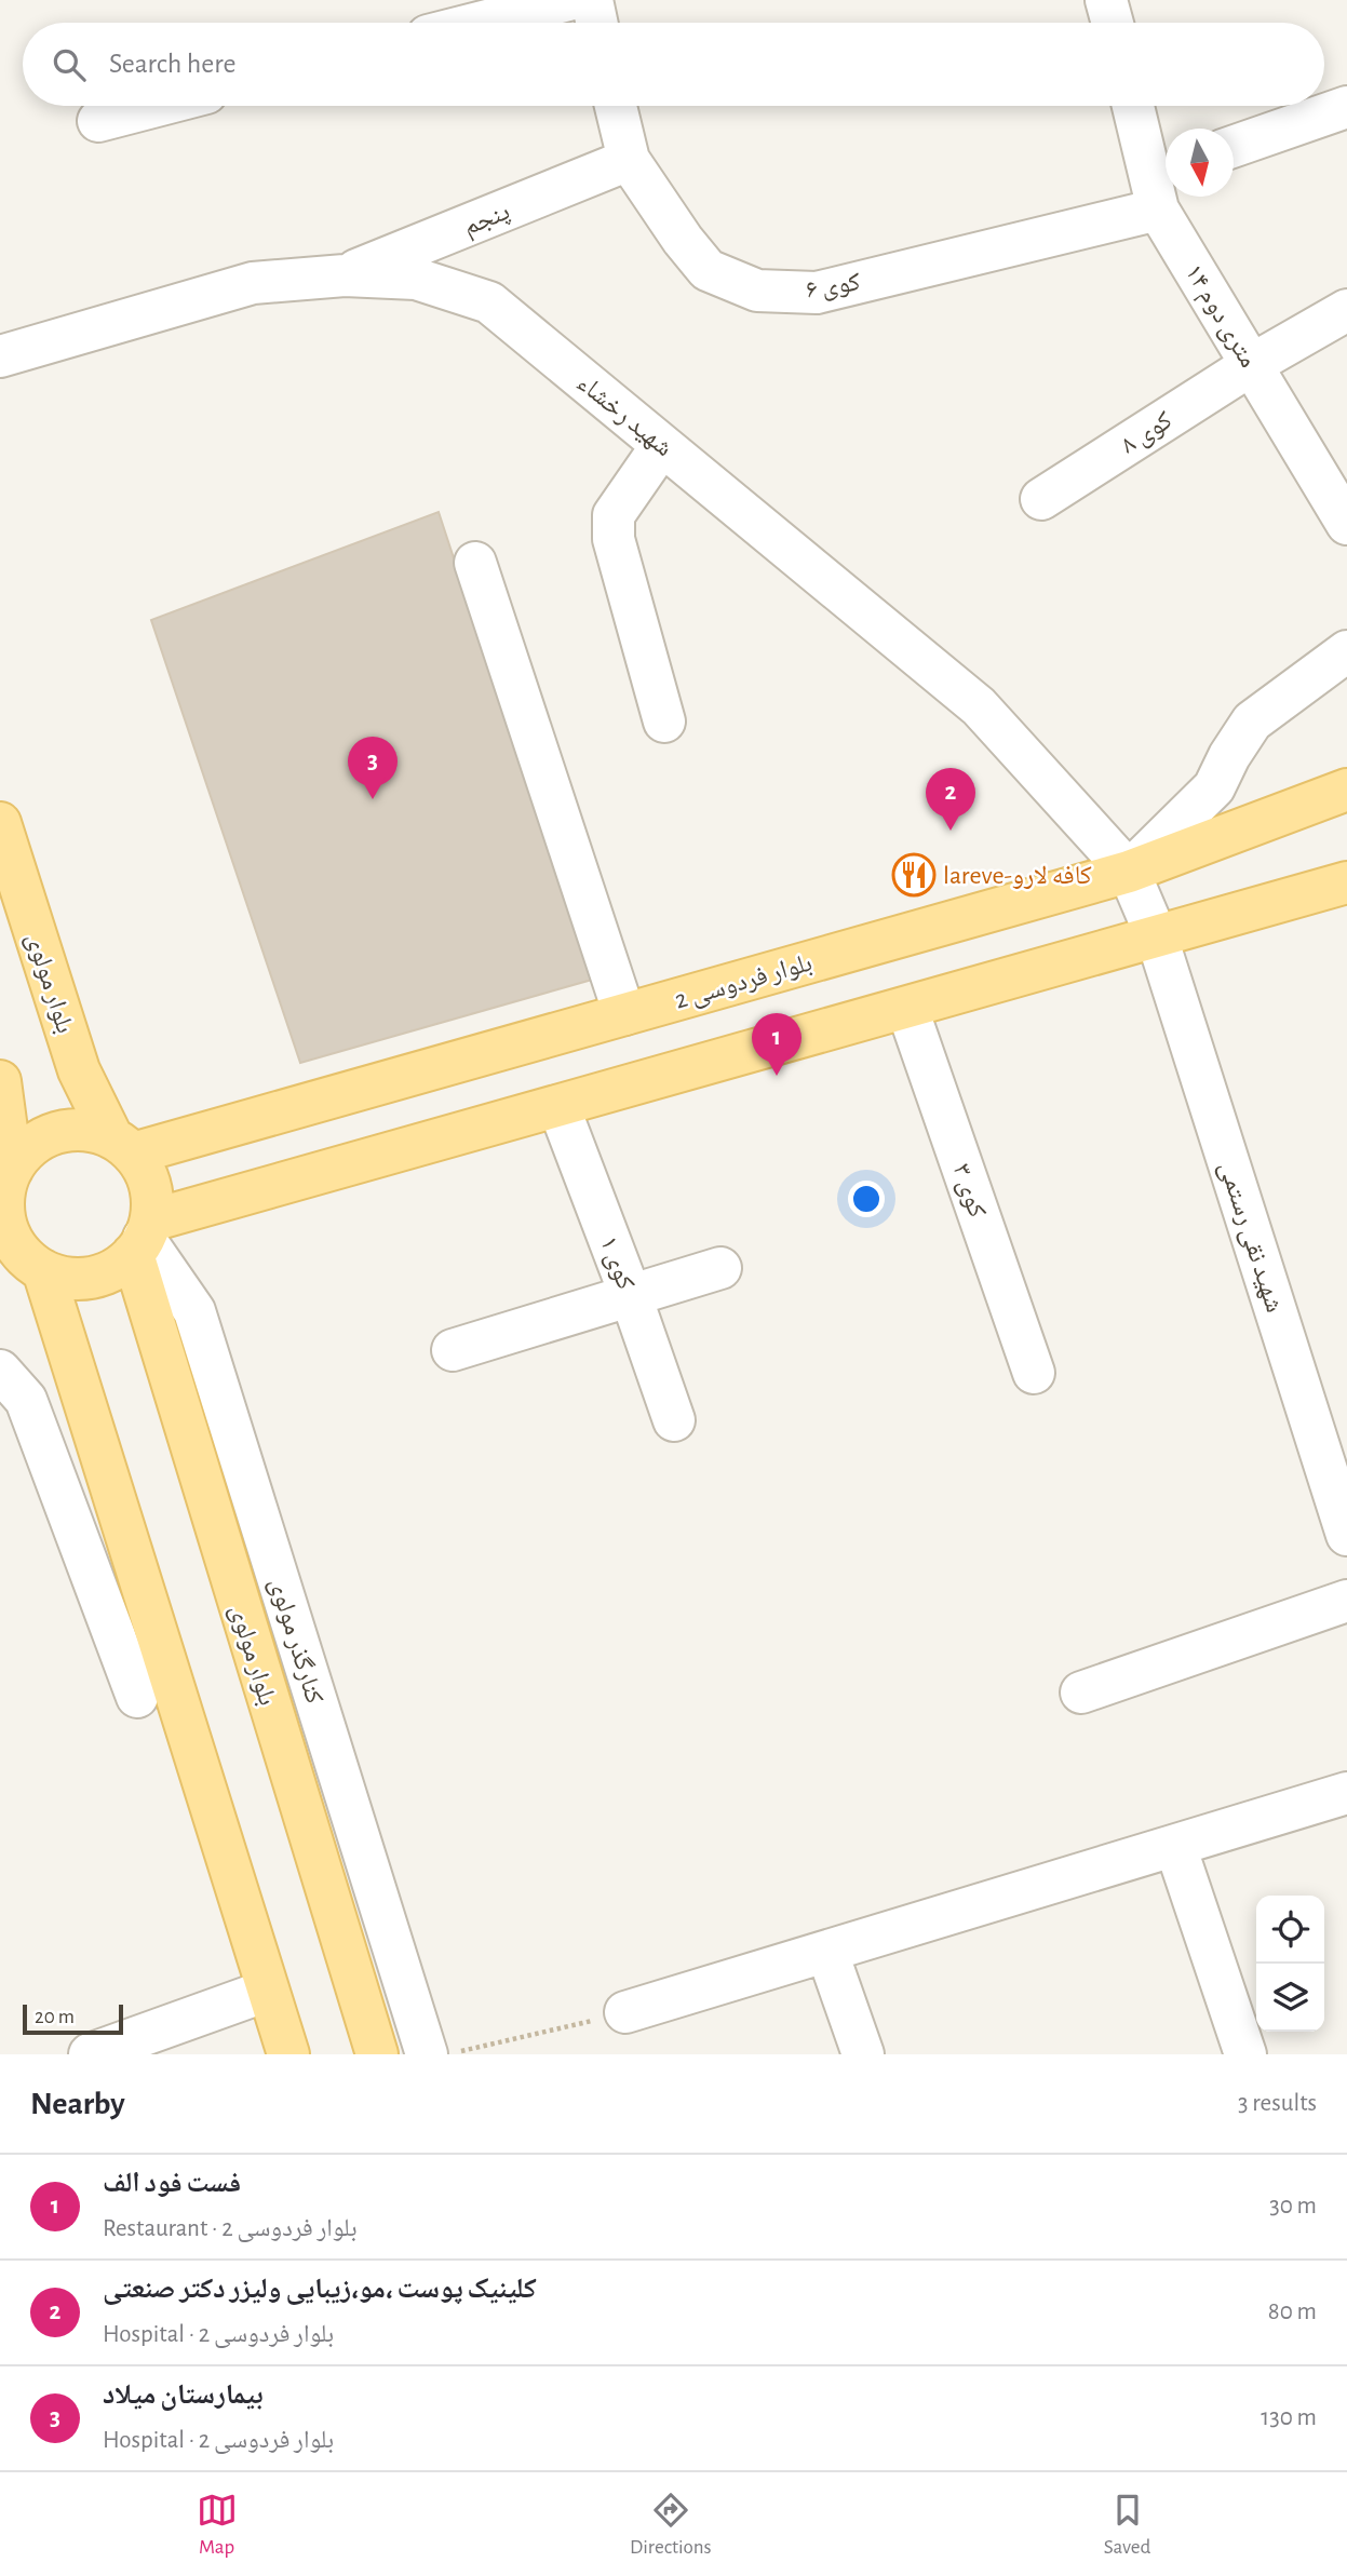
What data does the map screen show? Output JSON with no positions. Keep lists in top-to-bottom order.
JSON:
{
  "streets": {
    "main road": ["بلوار فردوسی 2", "بلوار مولوی"],
    "street": [
      "پنجم",
      "کوی ۶",
      "۱۴ متری دوم",
      "شهید رخشاء",
      "کوی ۸",
      "کوی ۳",
      "شهید نقی رستمی",
      "کوی ۱",
      "کنارگذر مولوی"
    ]
  },
  "crossings": [
    ["پنجم", "کوی ۶"],
    ["پنجم", "شهید رخشاء"],
    ["کوی ۶", "۱۴ متری دوم"],
    ["۱۴ متری دوم", "کوی ۸"],
    ["شهید رخشاء", "بلوار فردوسی 2"],
    ["شهید رخشاء", "شهید نقی رستمی"],
    ["بلوار فردوسی 2", "بلوار مولوی"],
    ["بلوار فردوسی 2", "کنارگذر مولوی"],
    ["بلوار مولوی", "کنارگذر مولوی"]
  ],
  "places": {
    "restaurant": ["lareve-کافه لارو"]
  },
  "scale_bar": "20 m",
  "north": "bottom",
  "page": {
    "search": "Search here",
    "pins": ["3", "2", "1"],
    "scale": "20 m",
    "heading": ["Nearby", "3 results"],
    "list": [
      {
        "mark": "1",
        "name": "فست فود الف",
        "note": "Restaurant · بلوار فردوسی 2",
        "value": "30 m"
      },
      {
        "mark": "2",
        "name": "کلینیک پوست ،مو،زیبایی ولیزر دکتر صنعتی",
        "note": "Hospital · بلوار فردوسی 2",
        "value": "80 m"
      },
      {
        "mark": "3",
        "name": "بیمارستان میلاد",
        "note": "Hospital · بلوار فردوسی 2",
        "value": "130 m"
      }
    ],
    "nav": ["Map", "Directions", "Saved"]
  }
}
